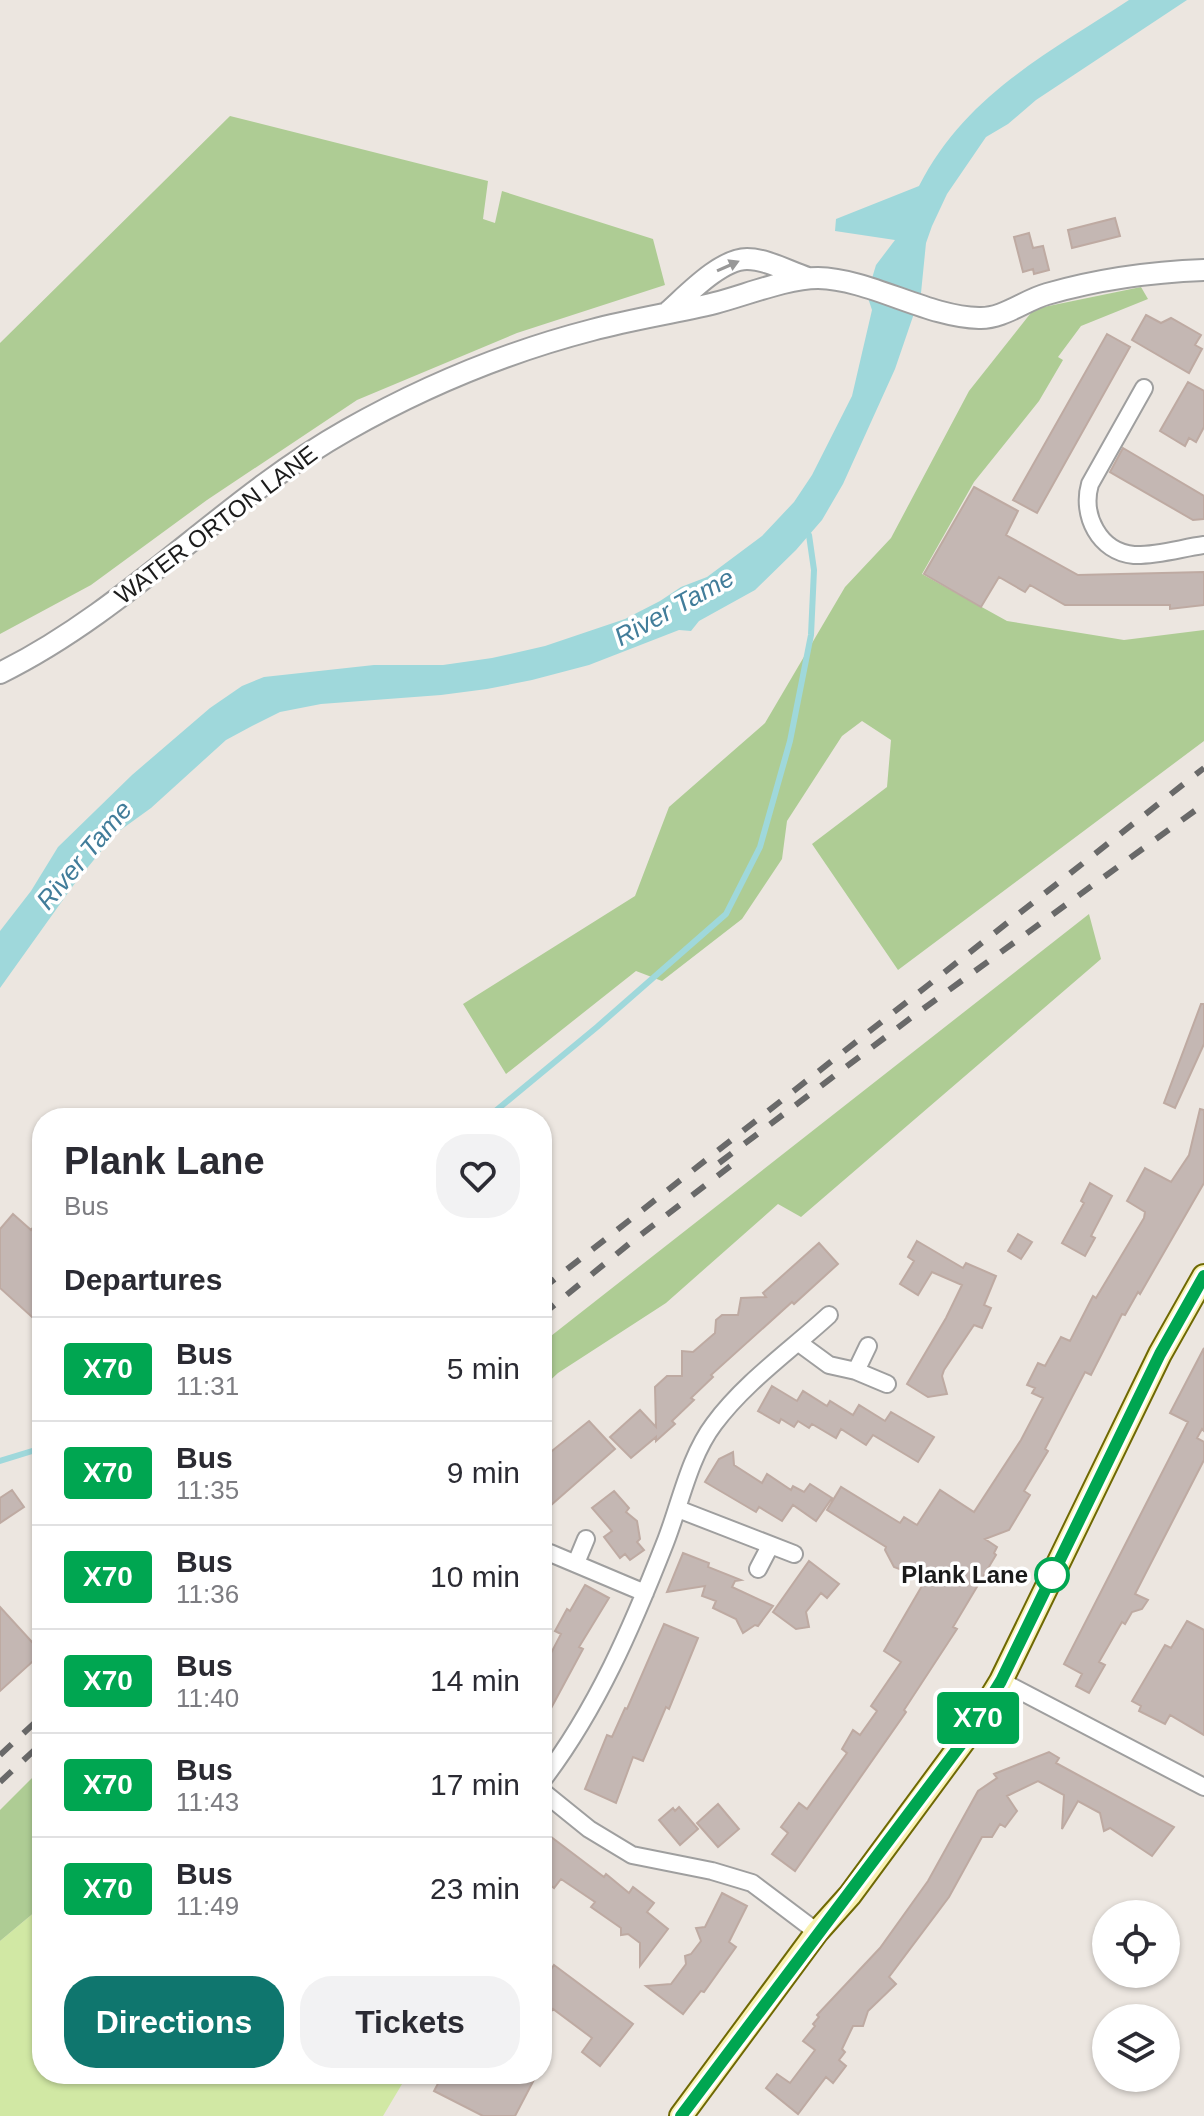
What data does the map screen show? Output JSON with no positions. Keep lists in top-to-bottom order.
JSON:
{
  "streets": {
    "street": ["WATER ORTON LANE"]
  },
  "water": ["River Tame"],
  "places": ["Plank Lane"],
  "lines": ["bus line X70"],
  "page": {
    "on_map": "X70",
    "heading": [
      ["Plank Lane", "Bus"],
      "Departures"
    ],
    "list": [
      {
        "mark": "X70",
        "name": "Bus",
        "note": "11:31",
        "value": "5 min"
      },
      {
        "mark": "X70",
        "name": "Bus",
        "note": "11:35",
        "value": "9 min"
      },
      {
        "mark": "X70",
        "name": "Bus",
        "note": "11:36",
        "value": "10 min"
      },
      {
        "mark": "X70",
        "name": "Bus",
        "note": "11:40",
        "value": "14 min"
      },
      {
        "mark": "X70",
        "name": "Bus",
        "note": "11:43",
        "value": "17 min"
      },
      {
        "mark": "X70",
        "name": "Bus",
        "note": "11:49",
        "value": "23 min"
      }
    ],
    "buttons": ["Directions", "Tickets"]
  }
}
